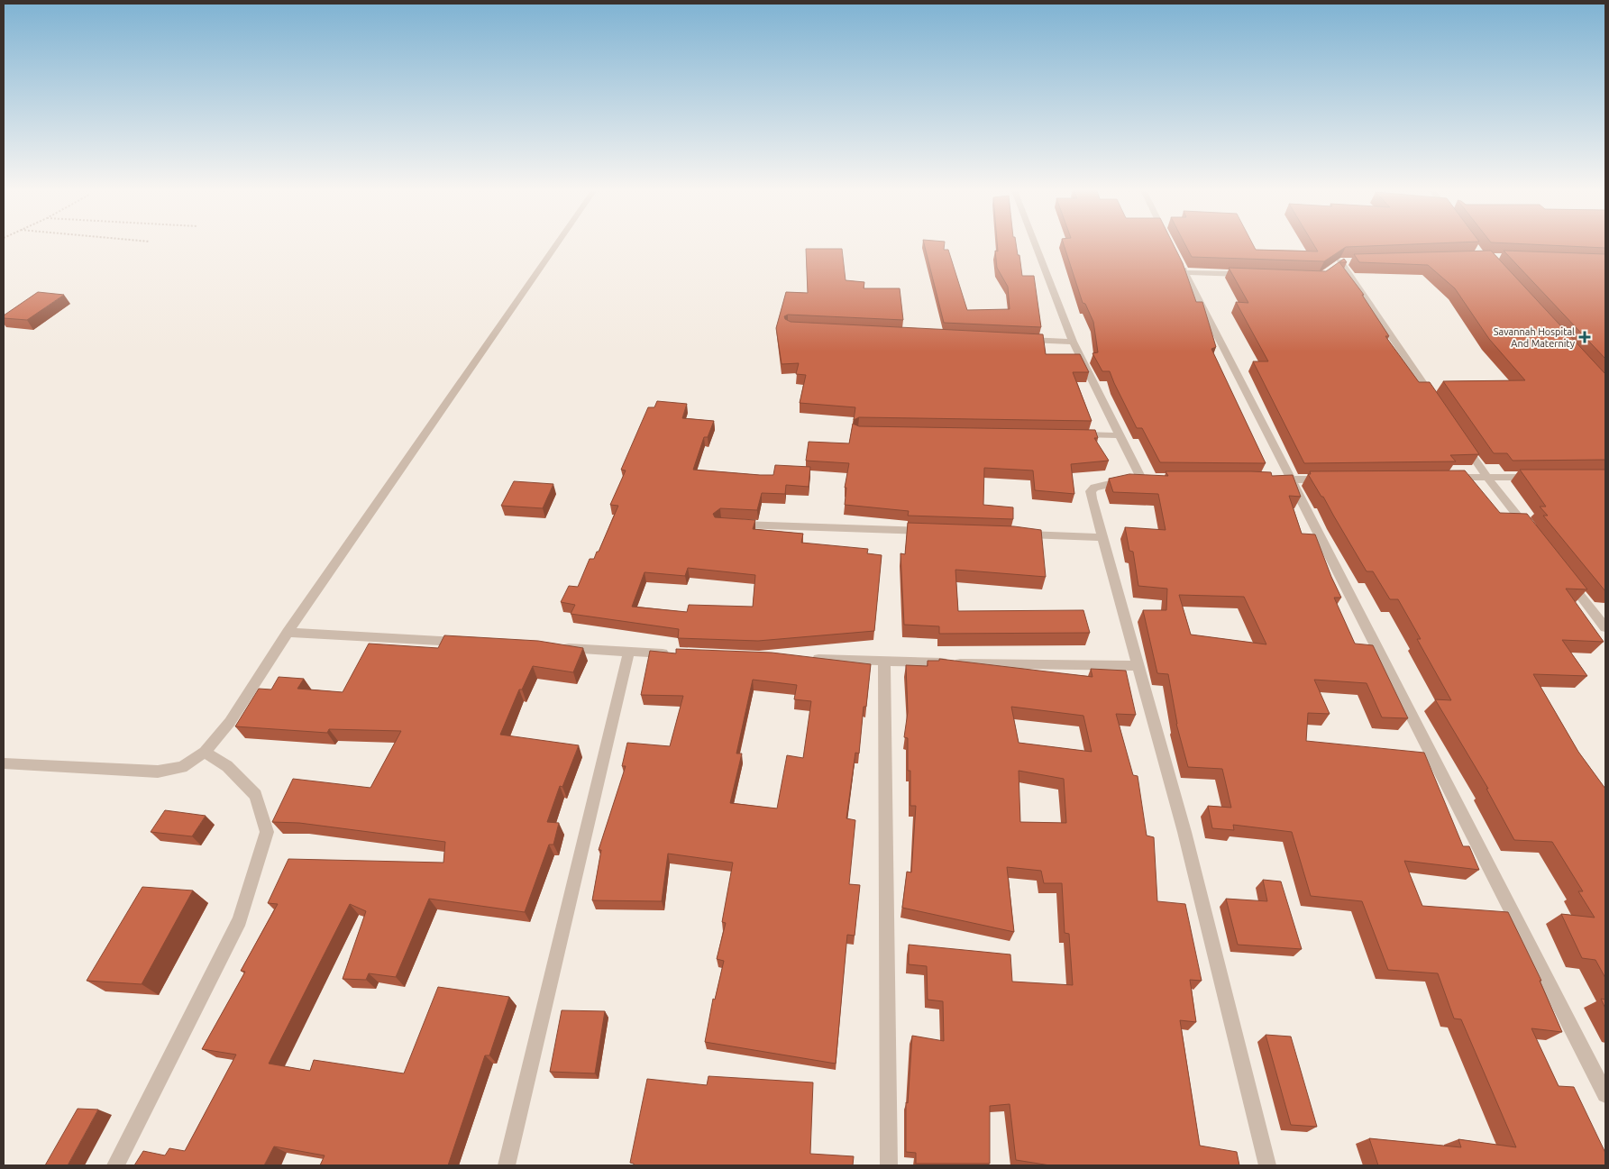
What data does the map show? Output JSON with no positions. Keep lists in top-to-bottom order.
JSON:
{
  "places": {
    "health": ["Savannah Hospital And Maternity"]
  }
}
